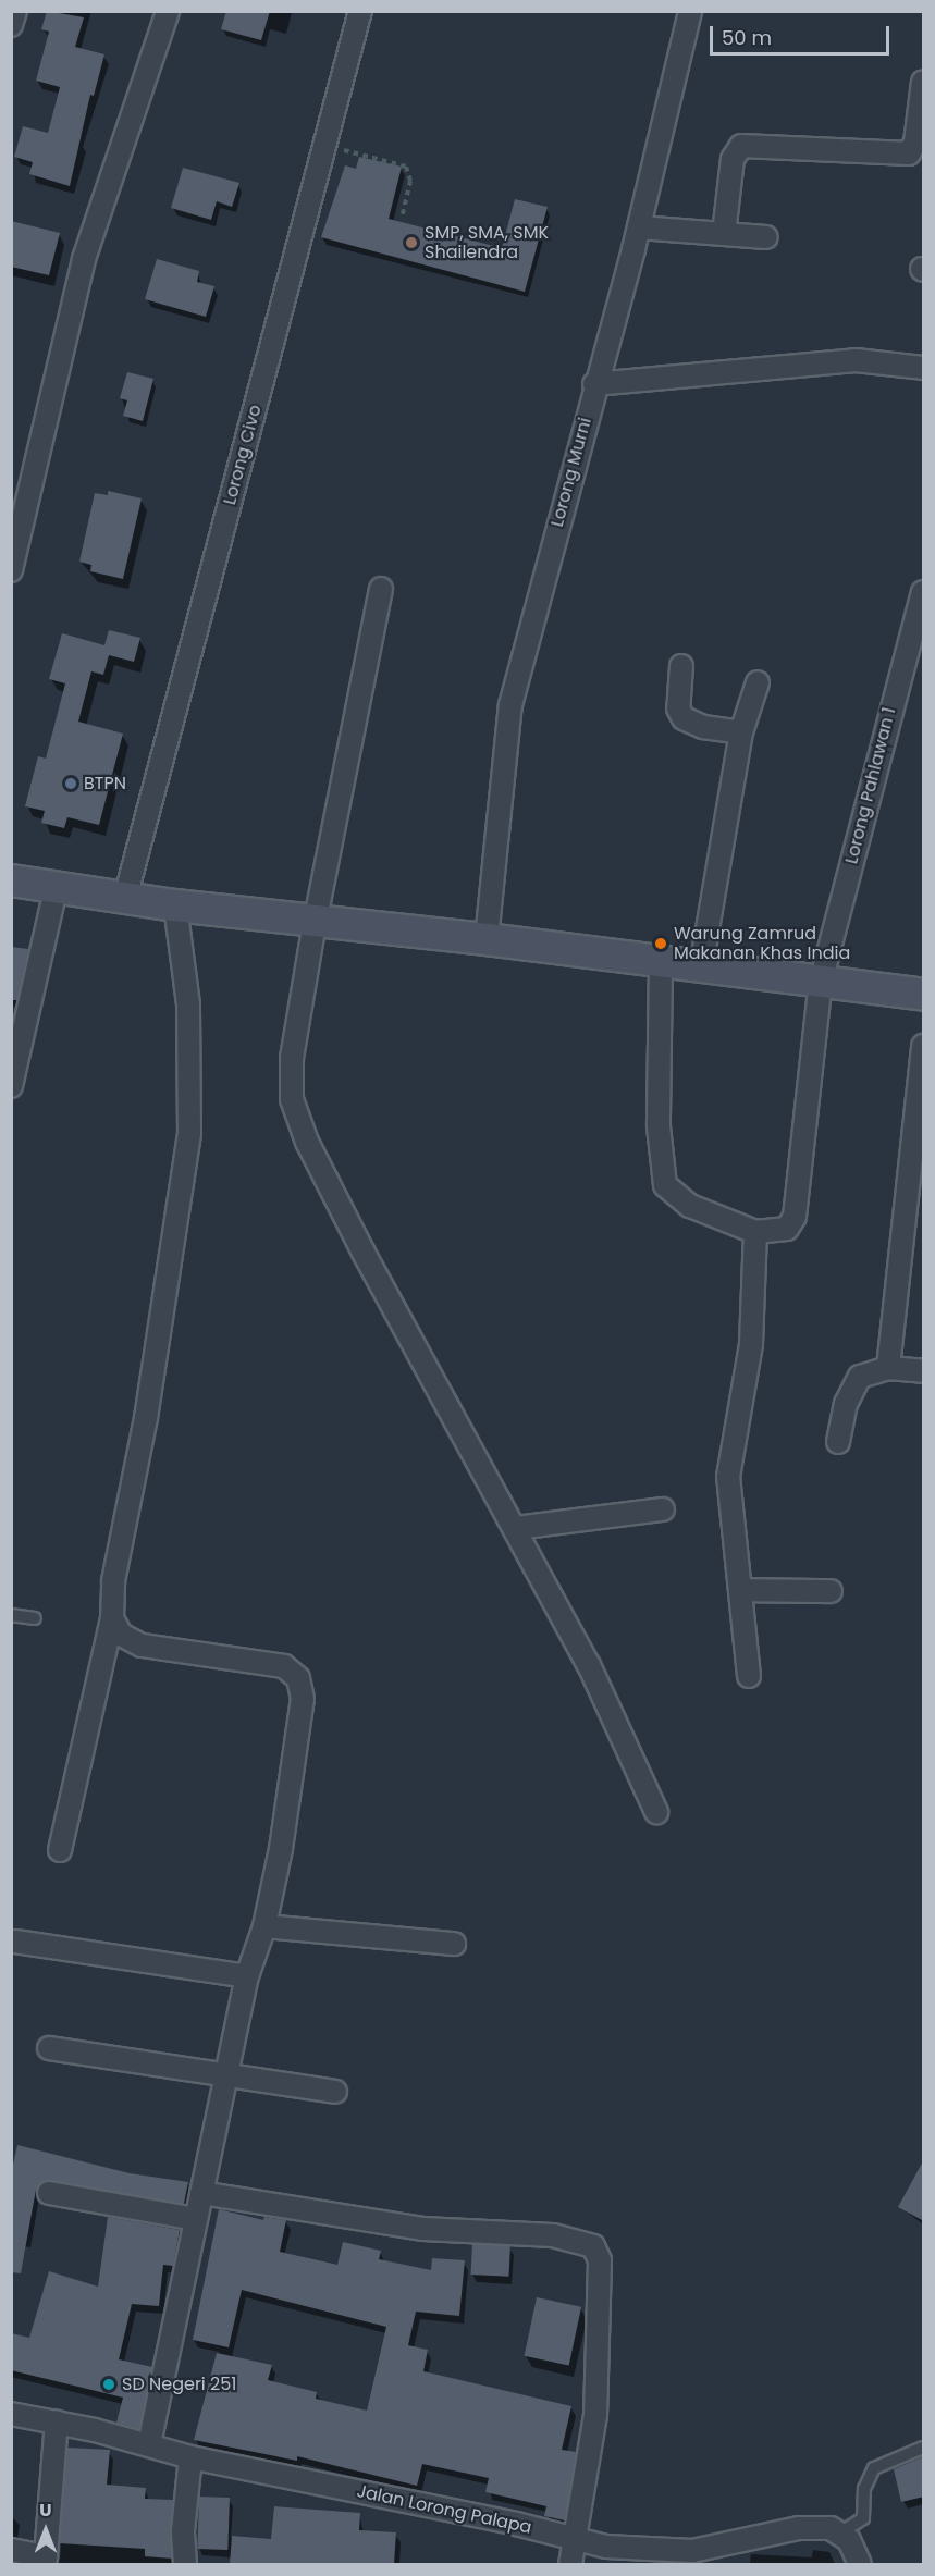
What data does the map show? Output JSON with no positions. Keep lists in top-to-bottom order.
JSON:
{
  "streets": {
    "street": [
      "Lorong Civo",
      "Lorong Murni",
      "Lorong Pahlawan 1",
      "Jalan Lorong Palapa"
    ]
  },
  "places": [
    "SMP, SMA, SMK Shailendra",
    "BTPN",
    "Warung Zamrud Makanan Khas India",
    "SD Negeri 251"
  ],
  "scale_bar": "50 m",
  "north": "top"
}
